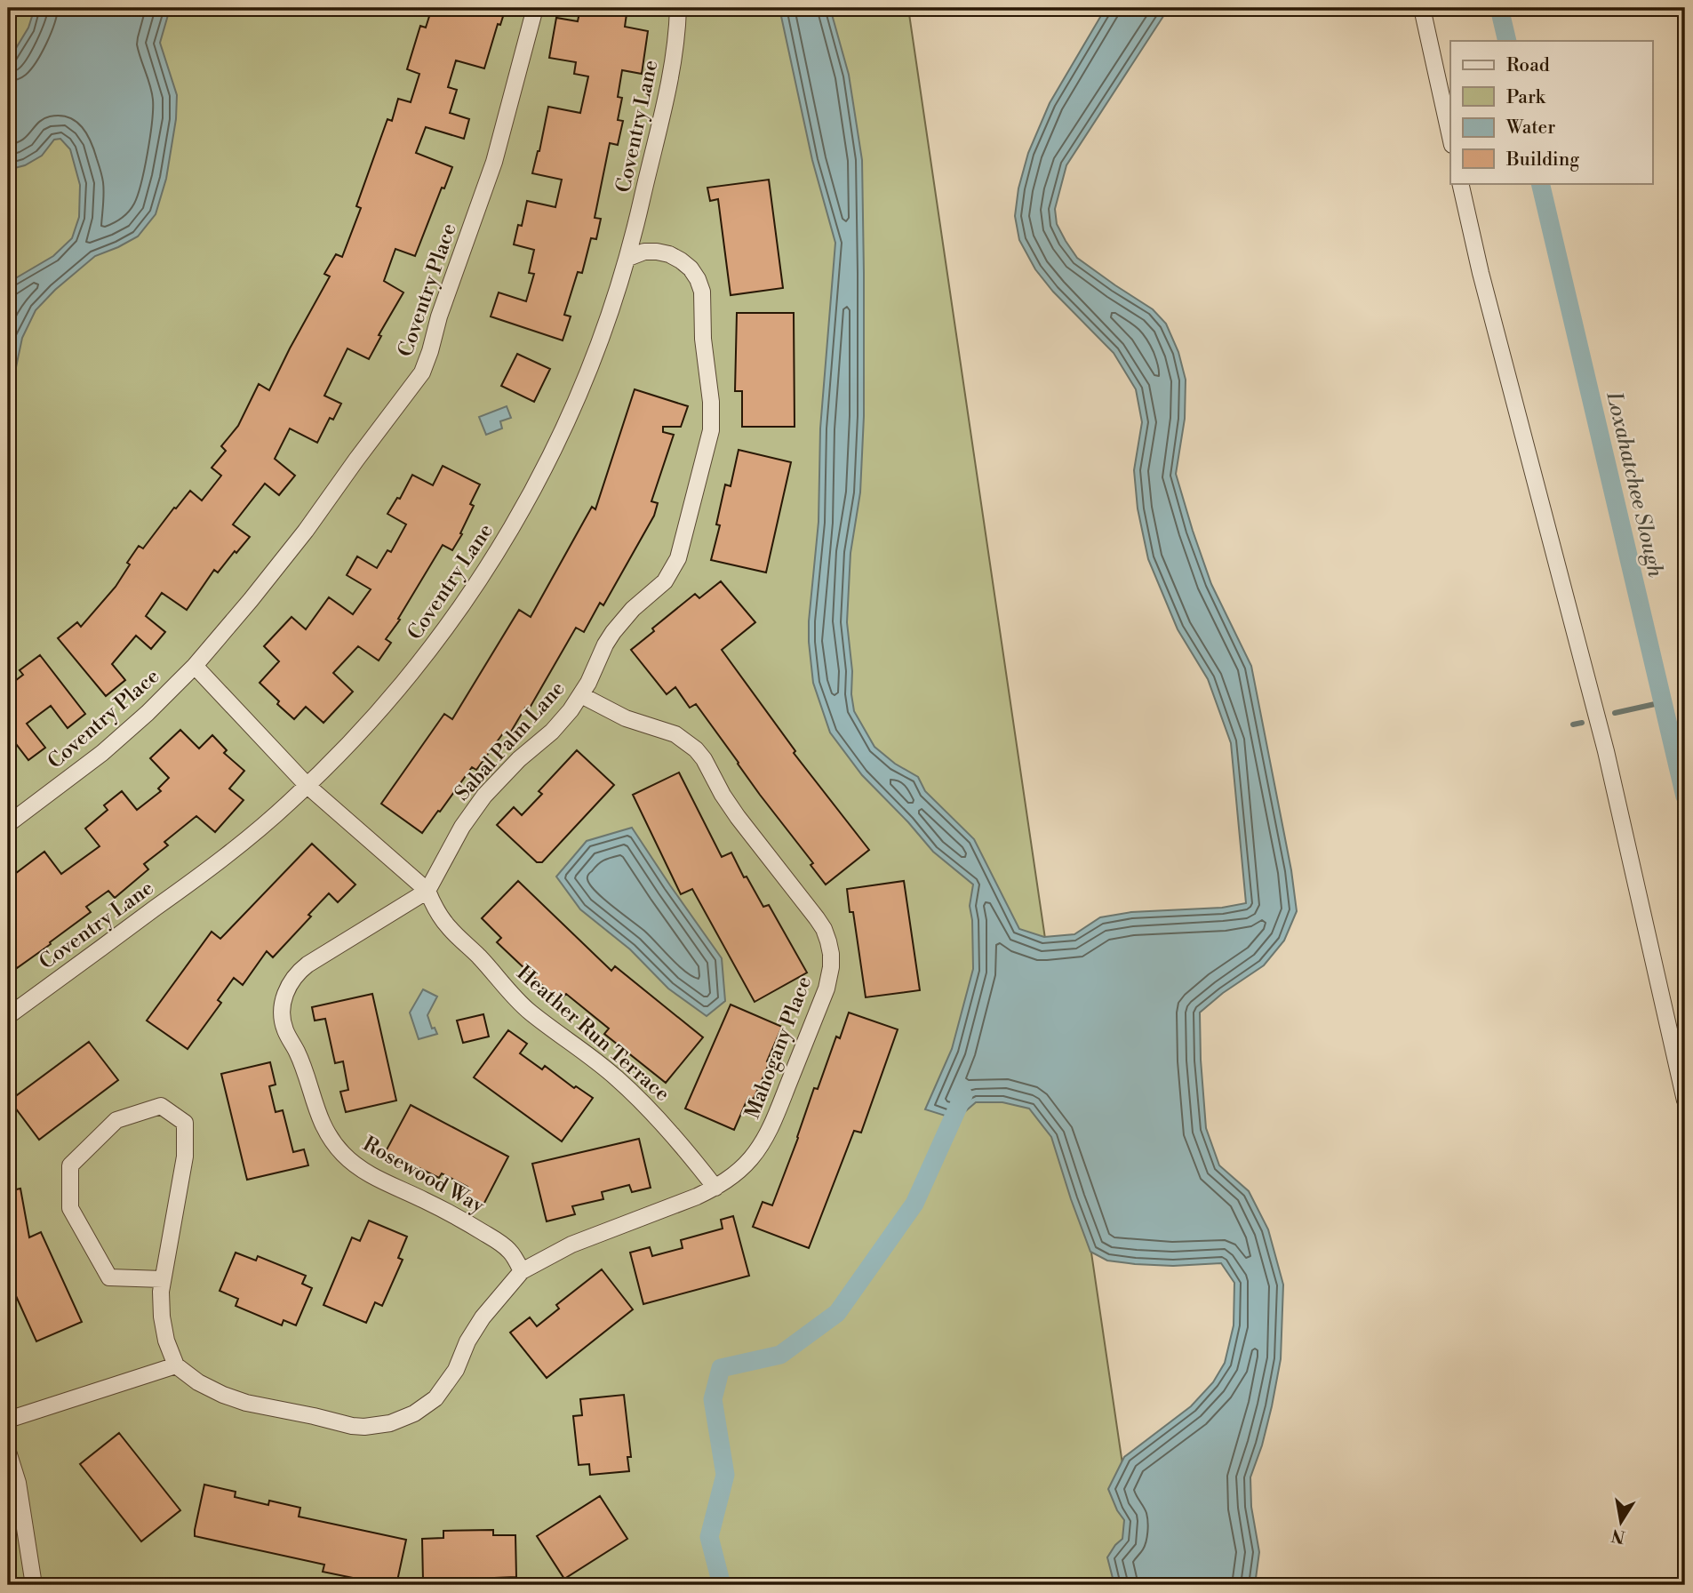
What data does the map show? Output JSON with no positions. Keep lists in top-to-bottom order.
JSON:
{
  "streets": {
    "street": [
      "Coventry Lane",
      "Coventry Place",
      "Sabal Palm Lane",
      "Heather Run Terrace",
      "Mahogany Place",
      "Rosewood Way"
    ]
  },
  "crossings": [
    ["Coventry Lane", "Sabal Palm Lane"],
    ["Coventry Lane", "Heather Run Terrace"],
    ["Sabal Palm Lane", "Heather Run Terrace"],
    ["Sabal Palm Lane", "Mahogany Place"],
    ["Sabal Palm Lane", "Rosewood Way"],
    ["Heather Run Terrace", "Mahogany Place"],
    ["Heather Run Terrace", "Rosewood Way"],
    ["Mahogany Place", "Rosewood Way"]
  ],
  "water": ["Loxahatchee Slough"],
  "legend": [
    "Road",
    "Park",
    "Water",
    "Building"
  ],
  "north": "bottom"
}
